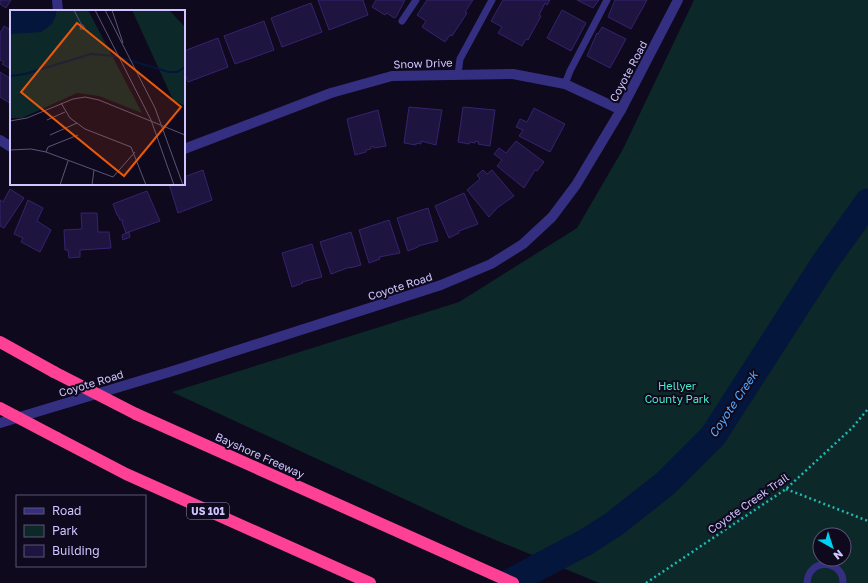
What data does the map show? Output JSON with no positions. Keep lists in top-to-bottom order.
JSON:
{
  "streets": {
    "highway": ["Bayshore Freeway", "US 101"],
    "street": ["Snow Drive", "Coyote Road"],
    "path": ["Coyote Creek Trail"]
  },
  "crossings": [
    ["Snow Drive", "Coyote Road"]
  ],
  "water": ["Coyote Creek"],
  "parks": ["Hellyer County Park"],
  "legend": ["Road", "Park", "Building"],
  "north": "bottom right"
}
